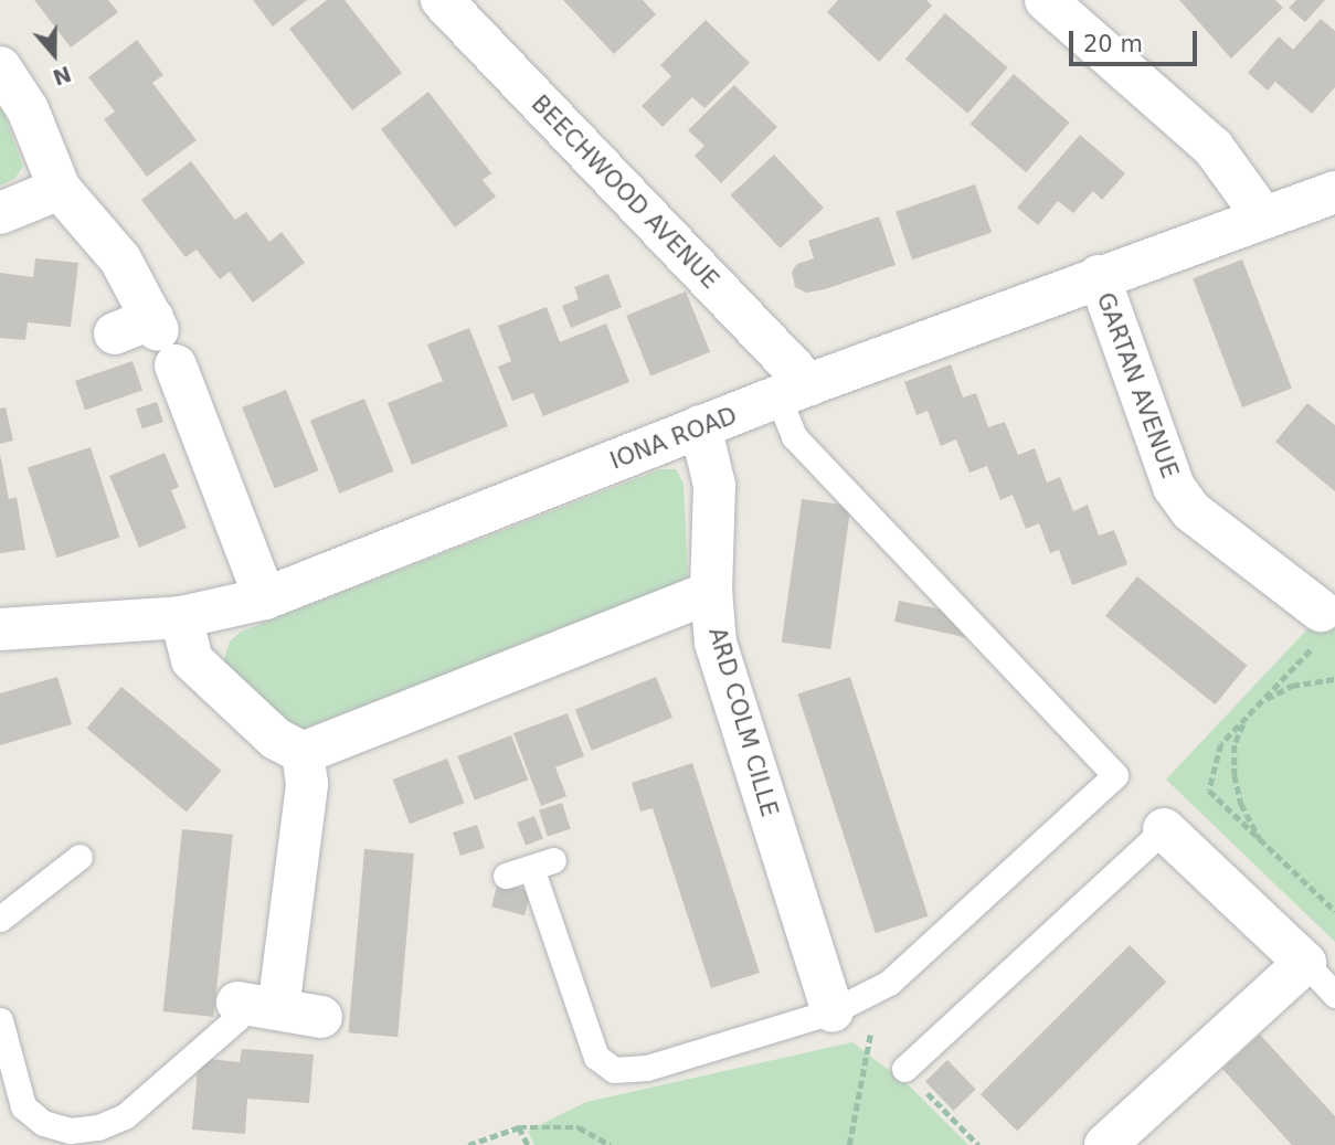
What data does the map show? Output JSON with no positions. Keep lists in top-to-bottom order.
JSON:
{
  "streets": {
    "street": [
      "BEECHWOOD AVENUE",
      "GARTAN AVENUE",
      "IONA ROAD",
      "ARD COLM CILLE"
    ]
  },
  "crossings": [
    ["BEECHWOOD AVENUE", "IONA ROAD"],
    ["GARTAN AVENUE", "IONA ROAD"],
    ["IONA ROAD", "ARD COLM CILLE"]
  ],
  "scale_bar": "20 m",
  "north": "bottom"
}
